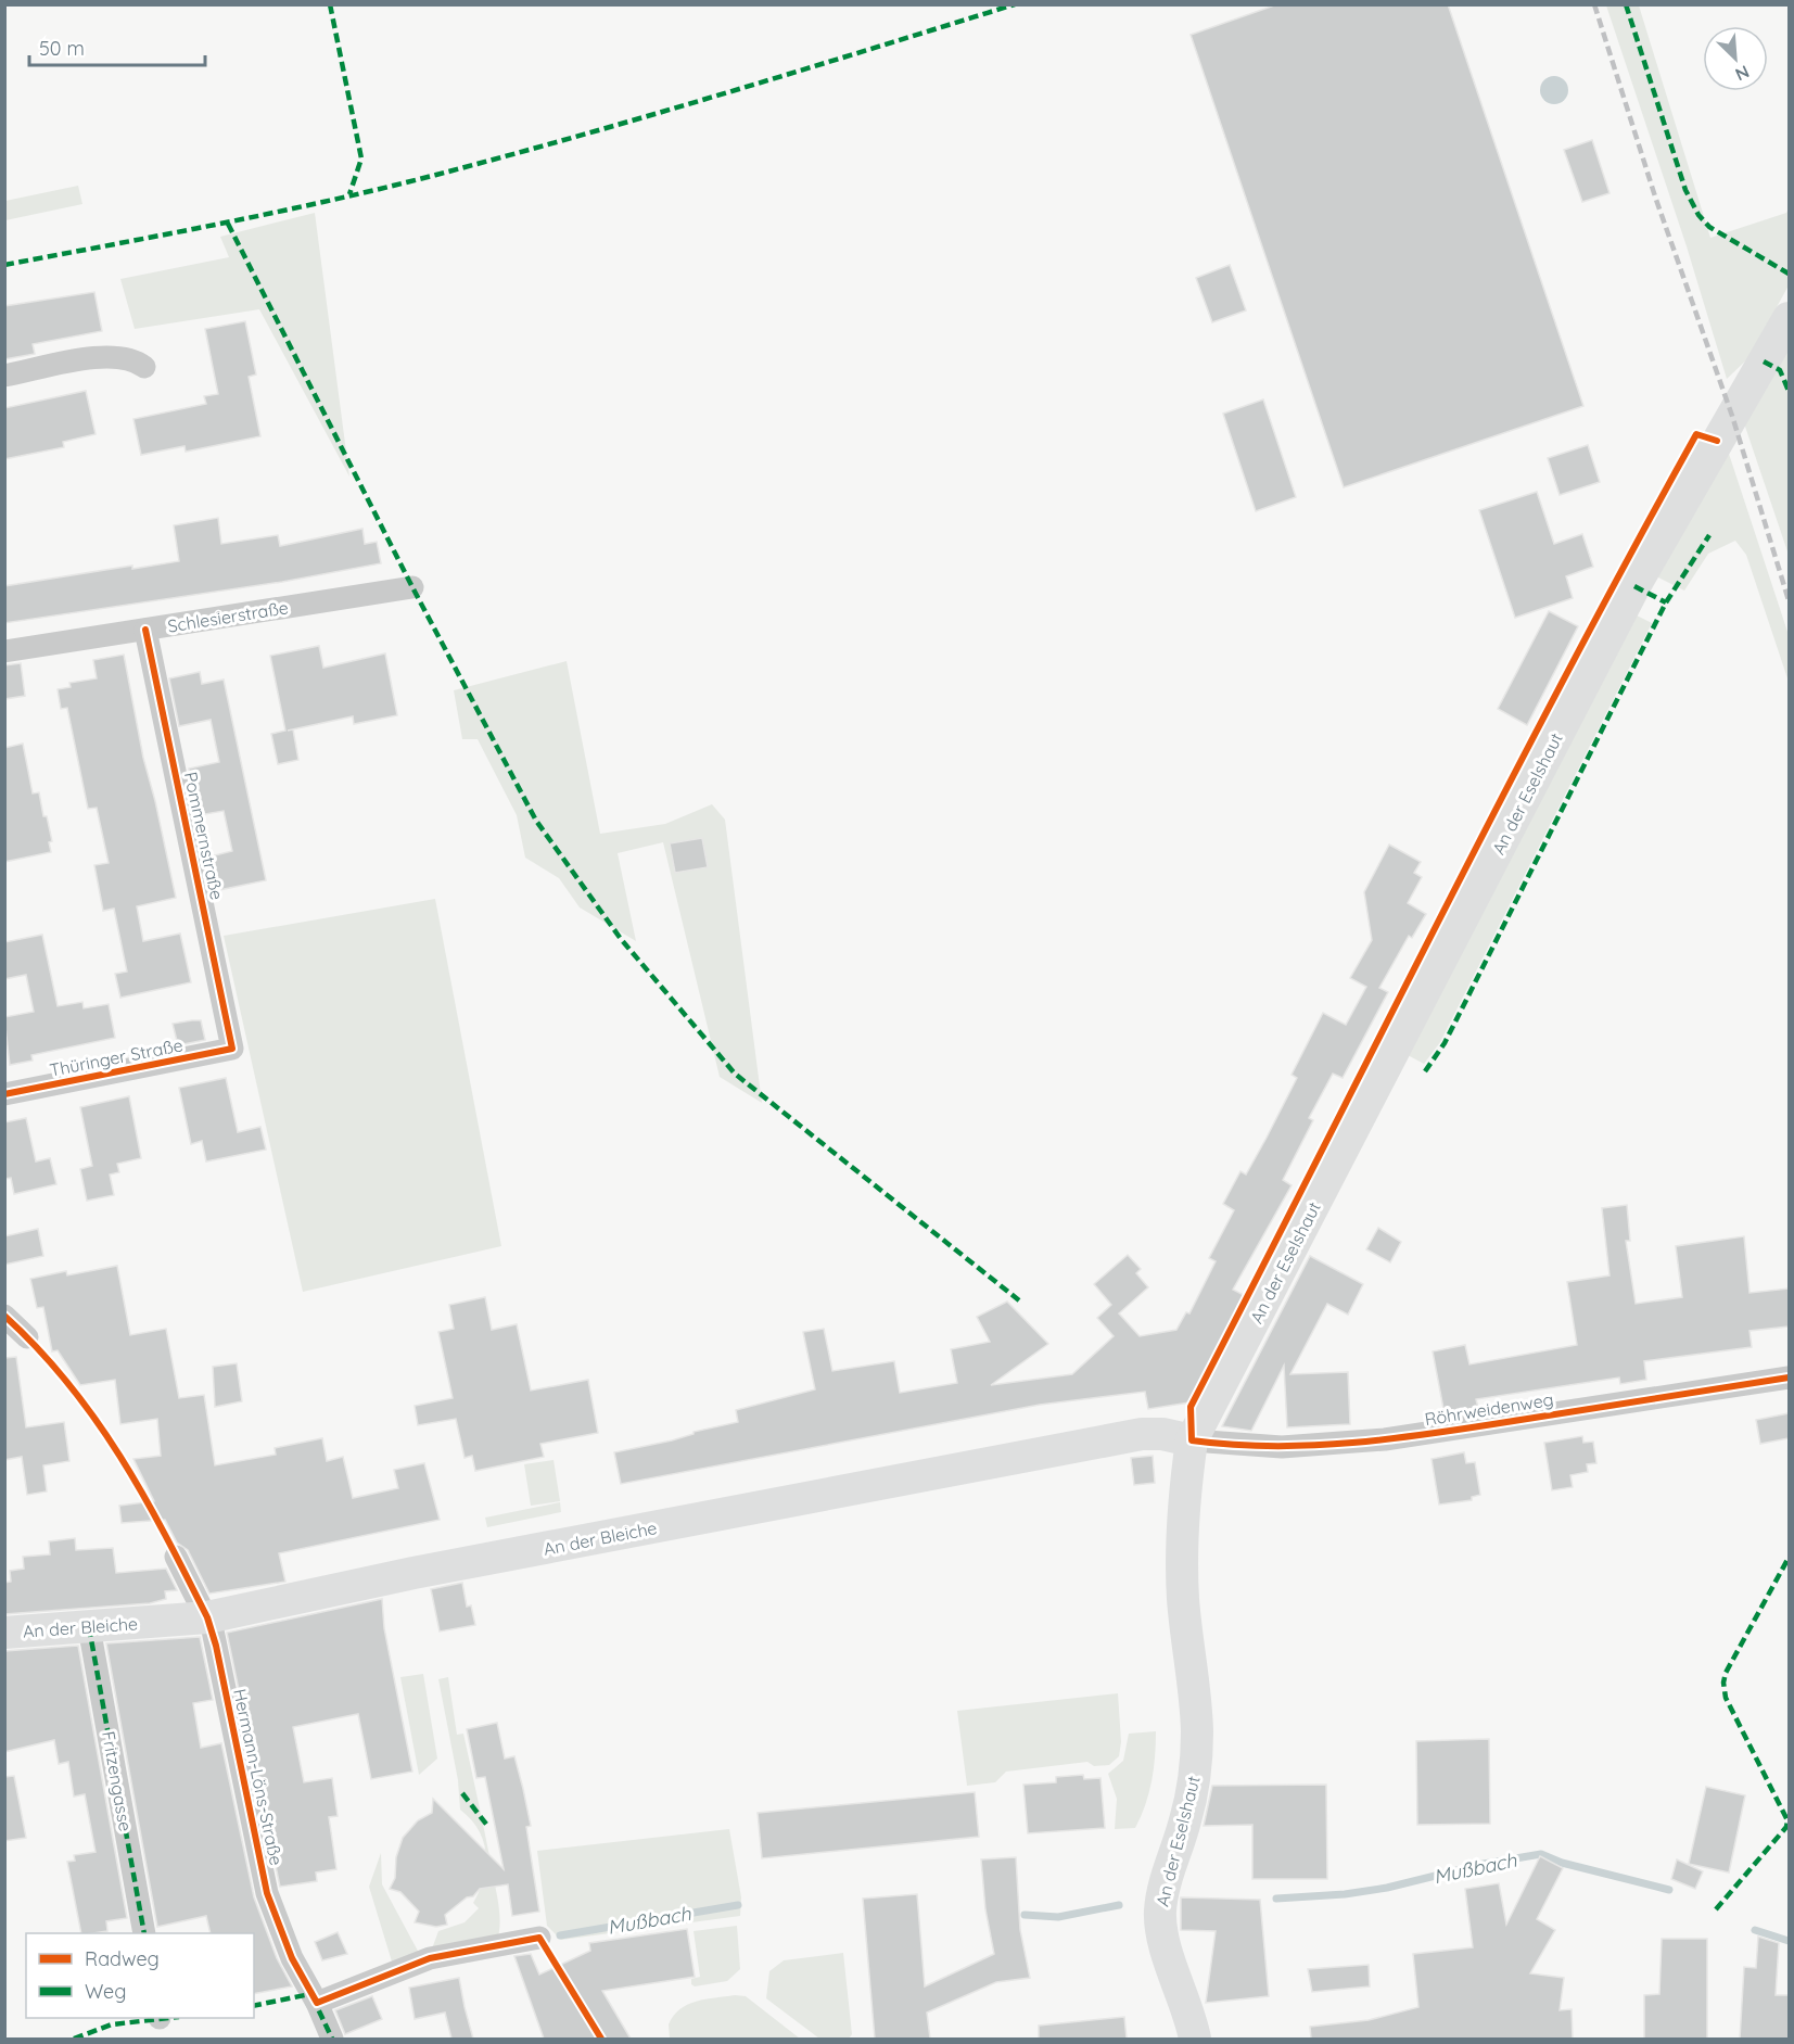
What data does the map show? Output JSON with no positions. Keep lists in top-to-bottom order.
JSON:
{
  "streets": {
    "main road": ["An der Eselshaut", "An der Bleiche"],
    "street": [
      "Schlesierstraße",
      "Pommernstraße",
      "Thüringer Straße",
      "Röhrweidenweg",
      "Hermann-Löns-Straße",
      "Fritzengasse"
    ]
  },
  "crossings": [
    ["Schlesierstraße", "Pommernstraße"],
    ["An der Eselshaut", "Röhrweidenweg"],
    ["An der Eselshaut", "An der Bleiche"],
    ["Pommernstraße", "Thüringer Straße"],
    ["Röhrweidenweg", "An der Bleiche"],
    ["An der Bleiche", "Hermann-Löns-Straße"],
    ["An der Bleiche", "Fritzengasse"]
  ],
  "water": ["Mußbach"],
  "legend": ["Radweg", "Weg"],
  "scale_bar": "50 m",
  "north": "bottom right"
}
